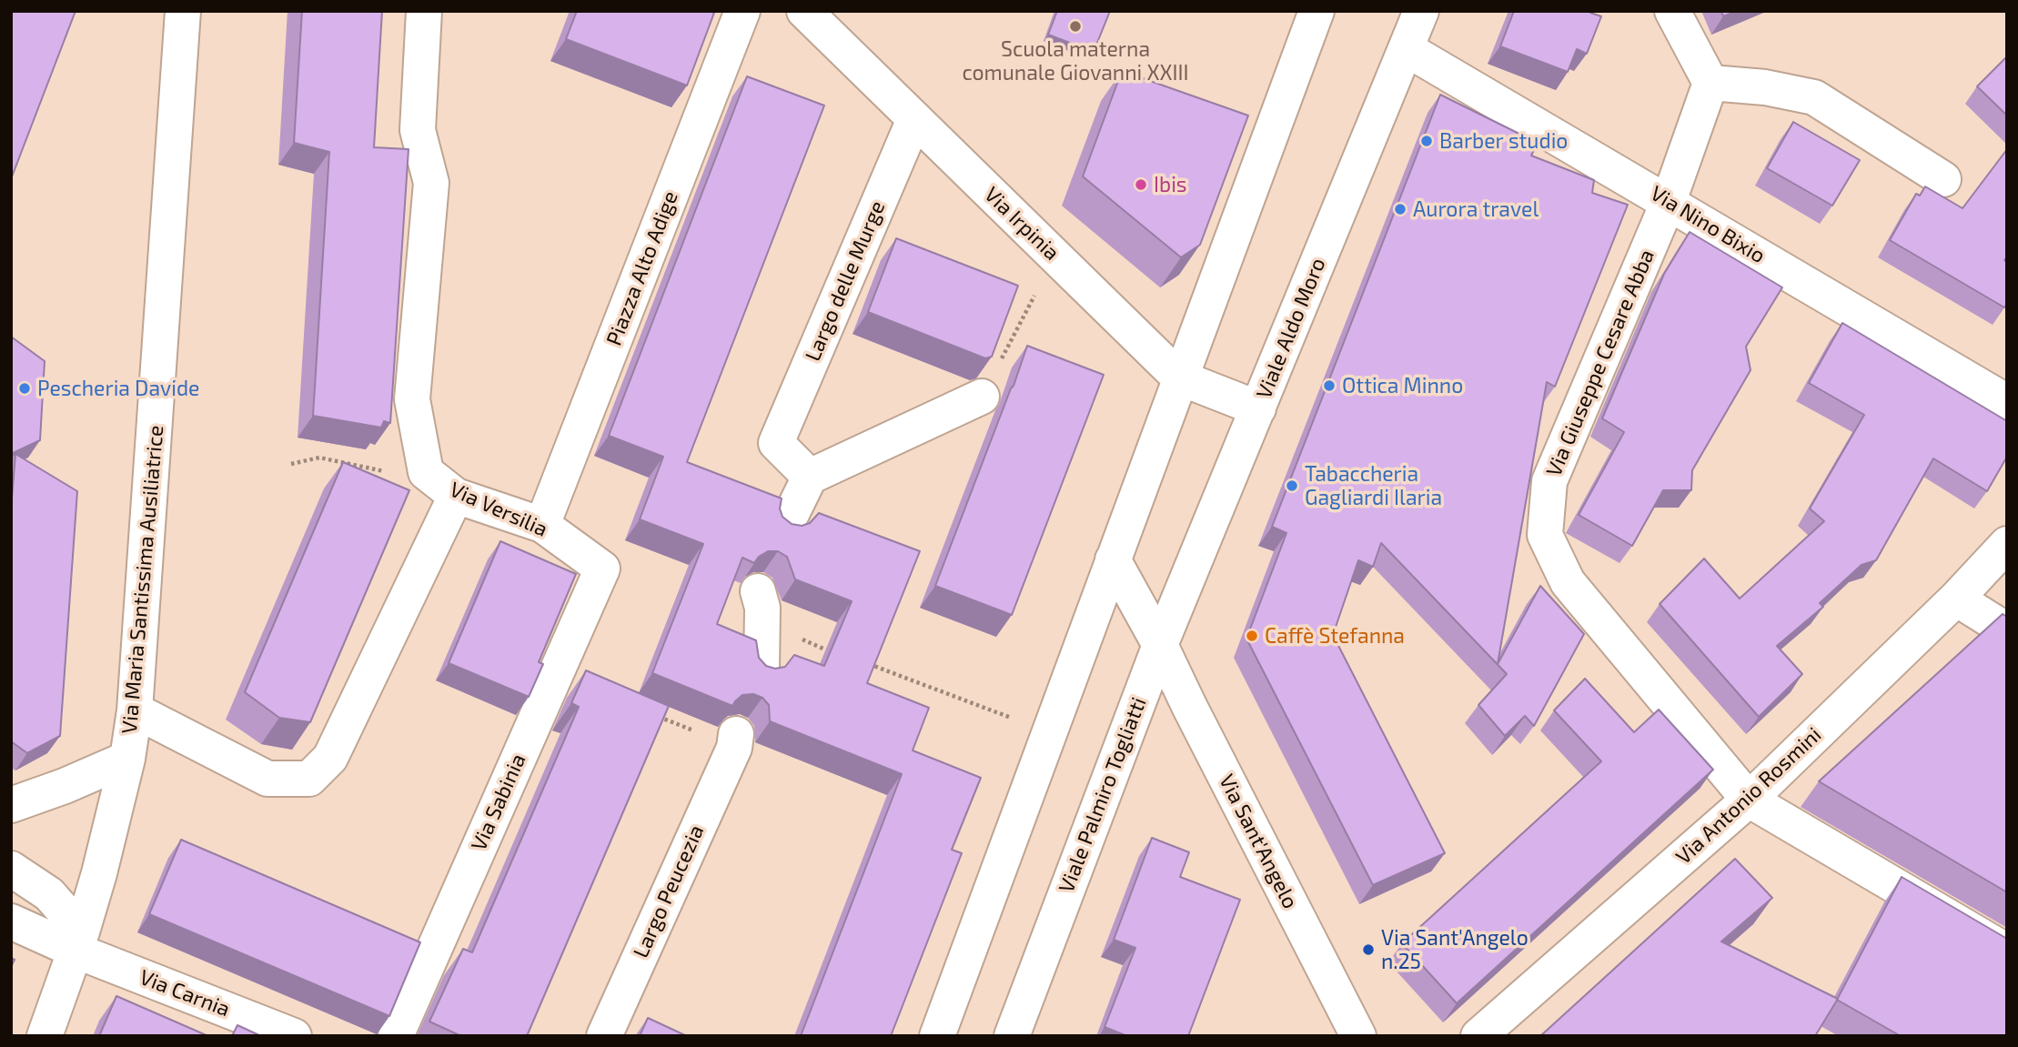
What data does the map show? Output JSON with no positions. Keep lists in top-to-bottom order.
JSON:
{
  "streets": {
    "street": [
      "Via Irpinia",
      "Via Nino Bixio",
      "Piazza Alto Adige",
      "Largo delle Murge",
      "Viale Aldo Moro",
      "Via Giuseppe Cesare Abba",
      "Via Versilia",
      "Via Maria Santissima Ausiliatrice",
      "Viale Palmiro Togliatti",
      "Via Antonio Rosmini",
      "Via Sabinia",
      "Via Sant'Angelo",
      "Largo Peucezia",
      "Via Carnia"
    ]
  },
  "crossings": [
    ["Via Irpinia", "Largo delle Murge"],
    ["Via Irpinia", "Viale Aldo Moro"],
    ["Via Nino Bixio", "Viale Aldo Moro"],
    ["Via Nino Bixio", "Via Giuseppe Cesare Abba"],
    ["Piazza Alto Adige", "Via Versilia"],
    ["Viale Aldo Moro", "Viale Palmiro Togliatti"],
    ["Viale Aldo Moro", "Via Sant'Angelo"],
    ["Via Giuseppe Cesare Abba", "Via Antonio Rosmini"],
    ["Via Versilia", "Via Sabinia"],
    ["Via Maria Santissima Ausiliatrice", "Via Carnia"],
    ["Viale Palmiro Togliatti", "Via Sant'Angelo"]
  ],
  "places": [
    "Scuola materna comunale Giovanni XXIII",
    "Barber studio",
    "Ibis",
    "Aurora travel",
    "Ottica Minno",
    "Pescheria Davide",
    "Tabaccheria Gagliardi Ilaria",
    "Caffè Stefanna",
    "Via Sant'Angelo n.25"
  ]
}
